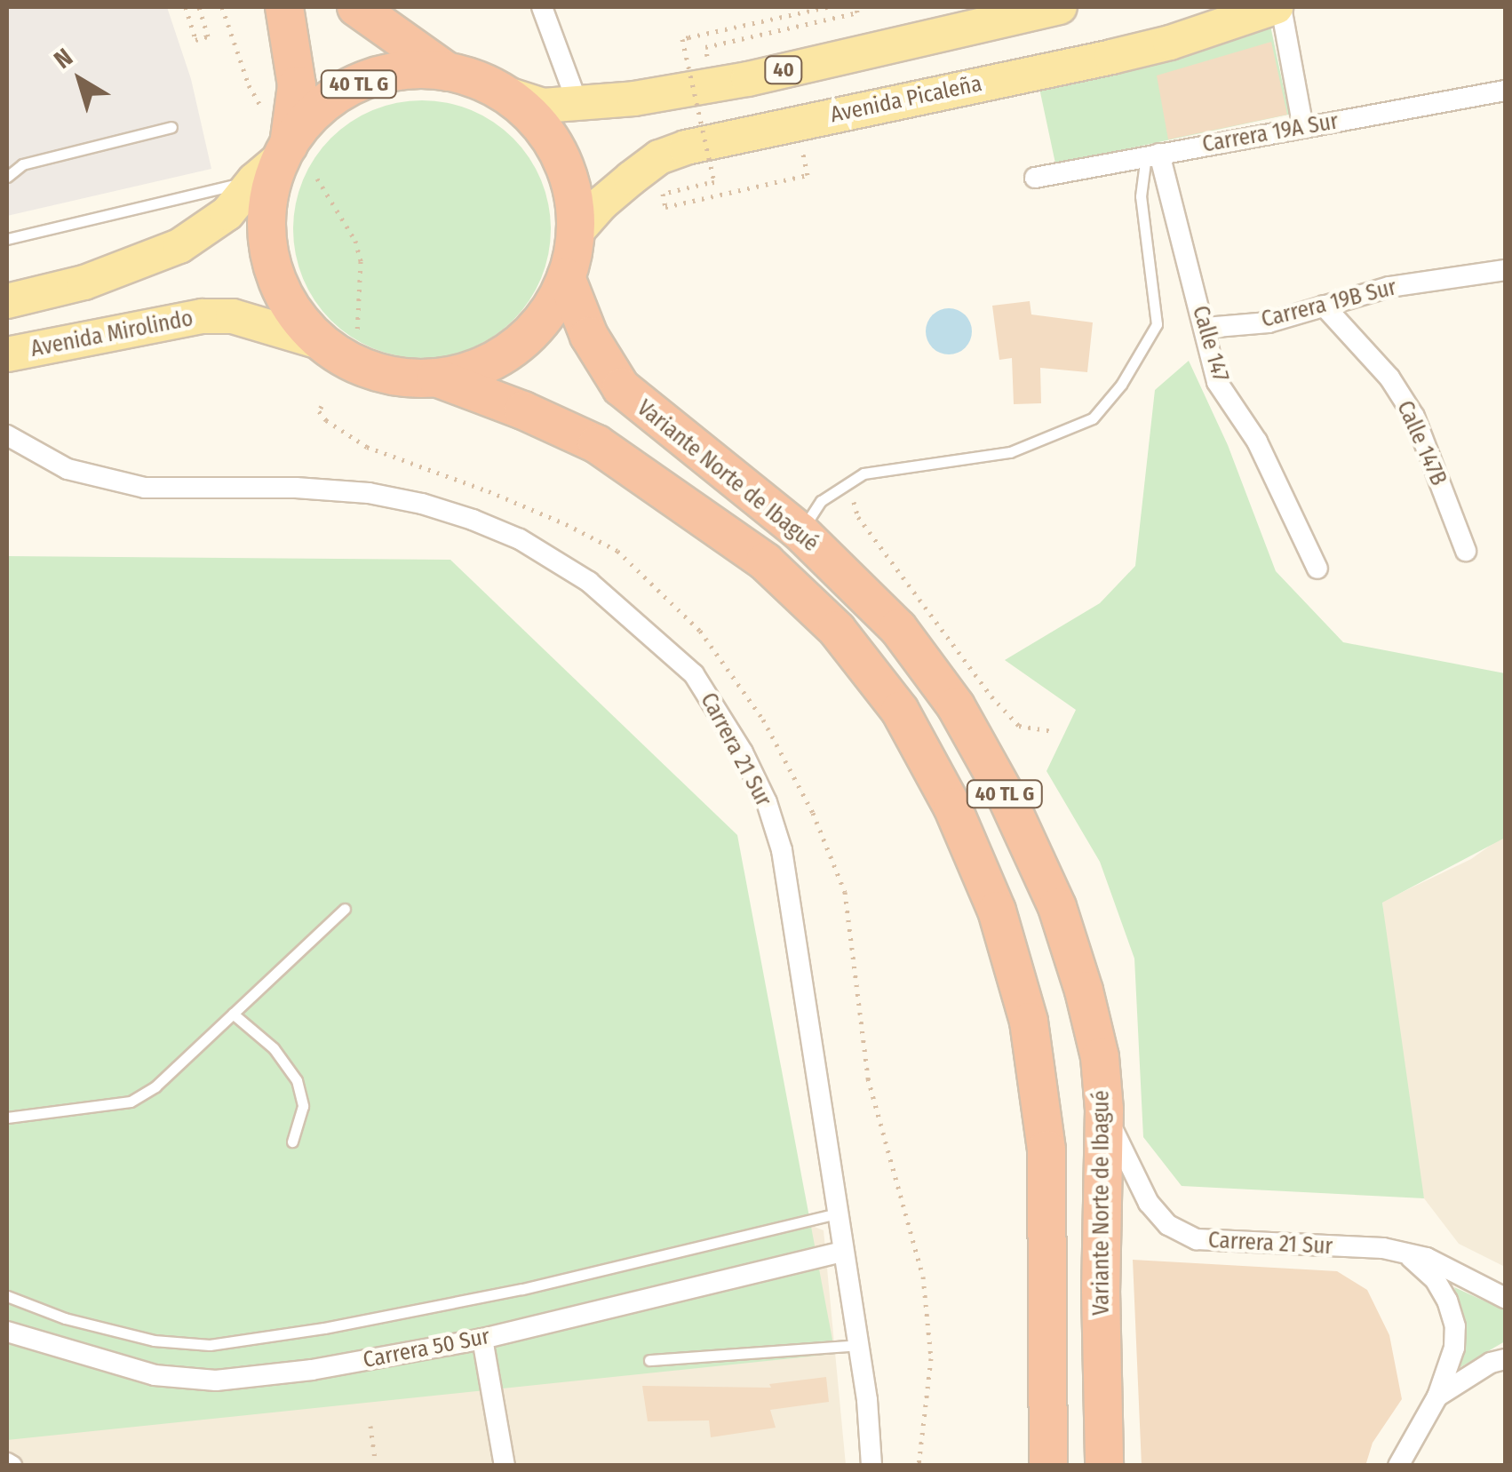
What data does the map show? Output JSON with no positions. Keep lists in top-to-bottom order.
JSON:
{
  "streets": {
    "highway": ["40 TL G", "Variante Norte de Ibagué"],
    "main road": ["40", "Avenida Picaleña", "Avenida Mirolindo"],
    "street": [
      "Carrera 19A Sur",
      "Carrera 19B Sur",
      "Calle 147",
      "Calle 147B",
      "Carrera 21 Sur",
      "Carrera 50 Sur"
    ]
  },
  "crossings": [
    ["40", "40 TL G"],
    ["40", "Avenida Picaleña"],
    ["40", "Avenida Mirolindo"],
    ["40", "Variante Norte de Ibagué"],
    ["40 TL G", "Avenida Picaleña"],
    ["40 TL G", "Avenida Mirolindo"],
    ["40 TL G", "Variante Norte de Ibagué"],
    ["Avenida Picaleña", "Avenida Mirolindo"],
    ["Avenida Picaleña", "Variante Norte de Ibagué"],
    ["Carrera 19A Sur", "Calle 147"],
    ["Carrera 19B Sur", "Calle 147"],
    ["Carrera 19B Sur", "Calle 147B"],
    ["Avenida Mirolindo", "Variante Norte de Ibagué"],
    ["Variante Norte de Ibagué", "Carrera 21 Sur"],
    ["Carrera 21 Sur", "Carrera 50 Sur"]
  ],
  "north": "top left"
}
